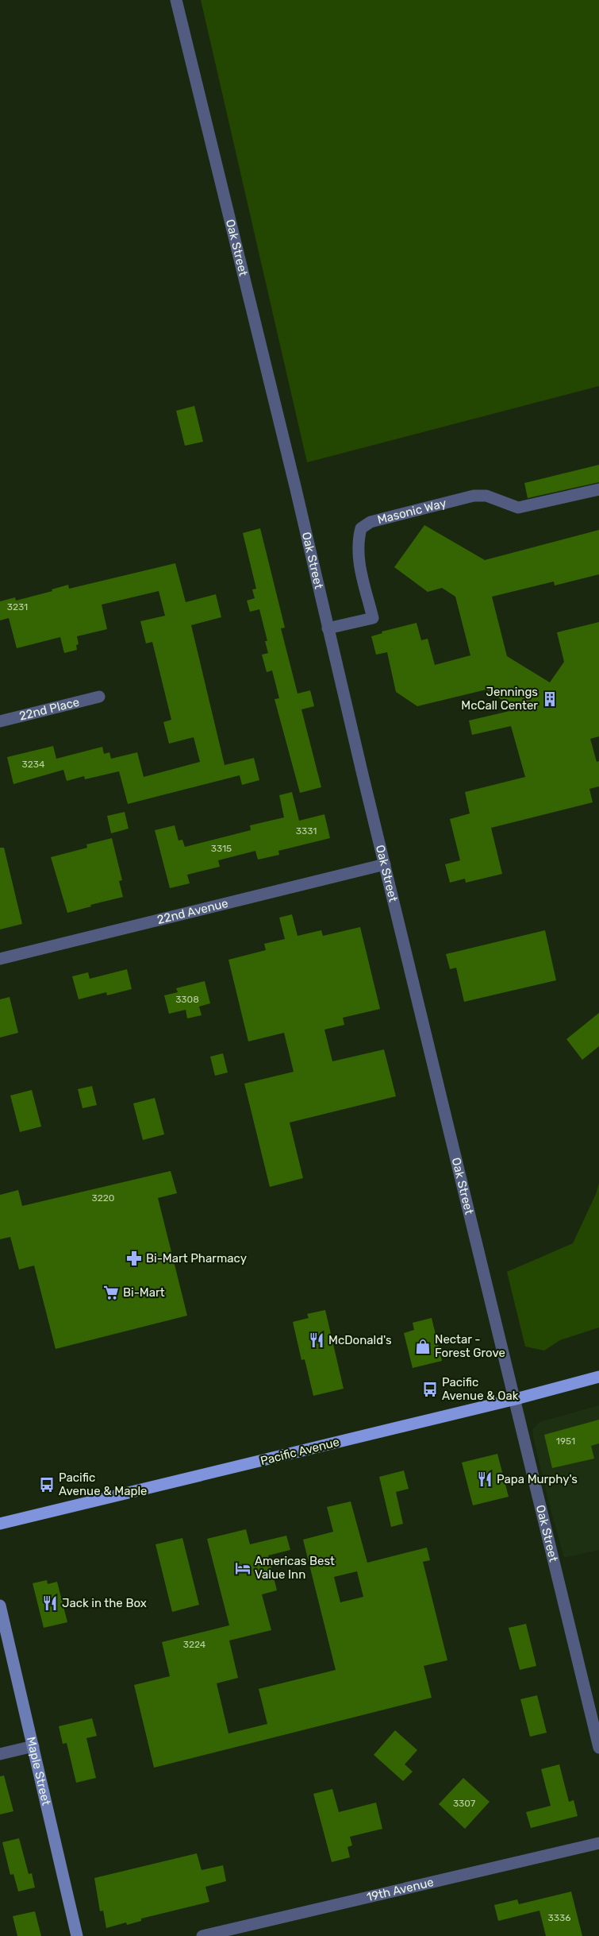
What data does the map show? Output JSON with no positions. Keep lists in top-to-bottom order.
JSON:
{
  "streets": {
    "main road": ["Pacific Avenue"],
    "street": [
      "Oak Street",
      "Masonic Way",
      "22nd Place",
      "22nd Avenue",
      "Maple Street",
      "19th Avenue"
    ]
  },
  "crossings": [
    ["Oak Street", "Masonic Way"],
    ["Oak Street", "22nd Avenue"],
    ["Oak Street", "Pacific Avenue"]
  ],
  "places": {
    "building": ["Jennings McCall Center"],
    "pharmacy": ["Bi-Mart Pharmacy"],
    "supermarket": ["Bi-Mart"],
    "restaurant": ["McDonald's", "Papa Murphy's", "Jack in the Box"],
    "shop": ["Nectar - Forest Grove"],
    "bus stop": ["Pacific Avenue & Oak", "Pacific Avenue & Maple"],
    "hotel": ["Americas Best Value Inn"]
  },
  "house_numbers": [
    "3231",
    "3234",
    "3331",
    "3315",
    "3308",
    "3220",
    "1951",
    "3224",
    "3307",
    "3336"
  ]
}
